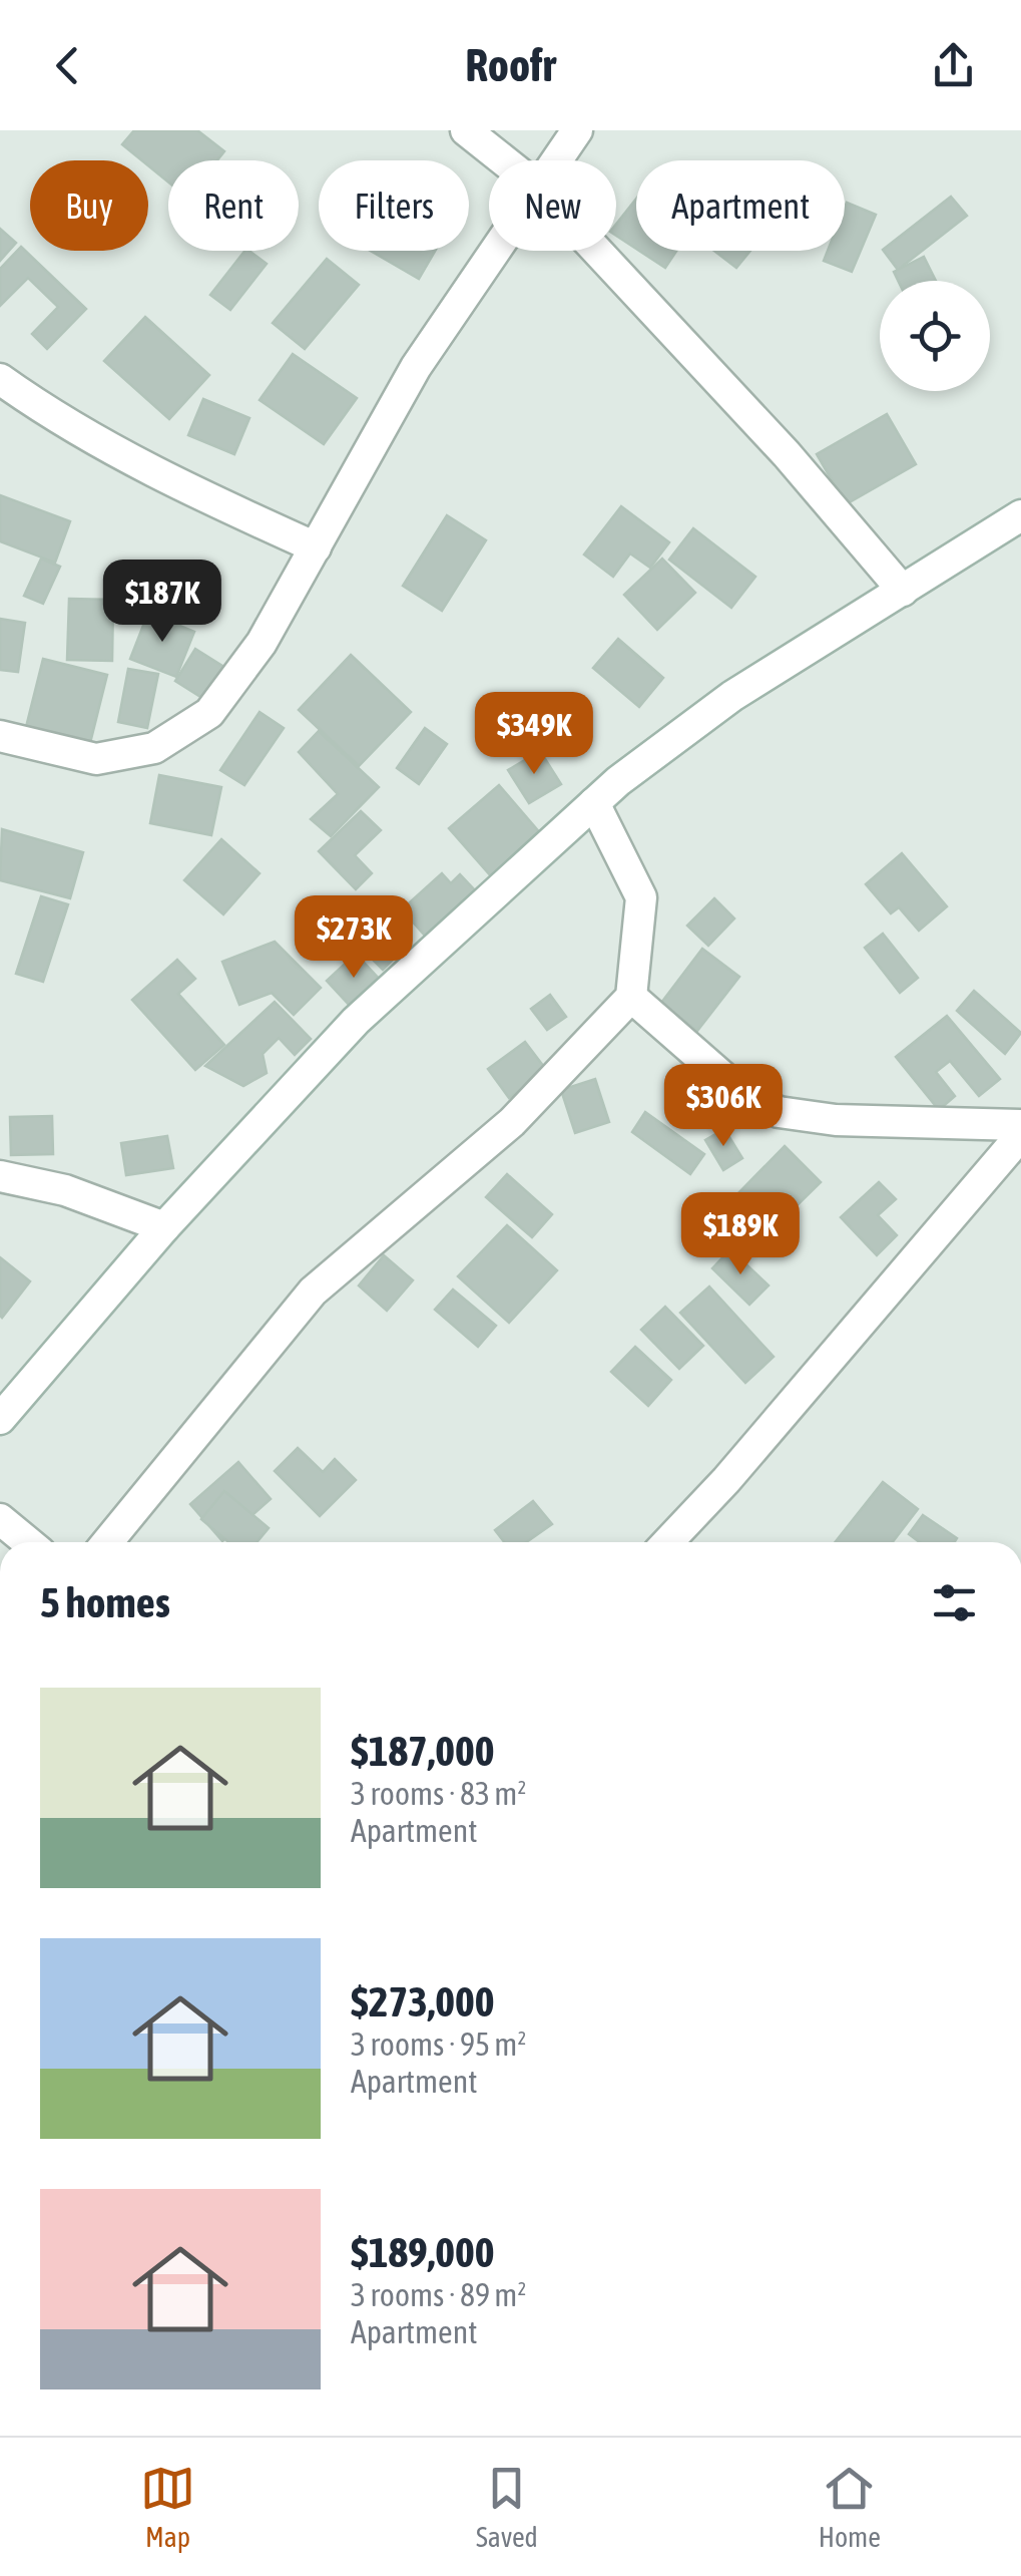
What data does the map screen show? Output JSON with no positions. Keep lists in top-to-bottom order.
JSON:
{
  "page": {
    "header": "Roofr",
    "chip": [
      "Buy",
      "Rent",
      "Filters",
      "New",
      "Apartment"
    ],
    "price": [
      "$187K",
      "$349K",
      "$273K",
      "$306K",
      "$189K"
    ],
    "heading": "5 homes",
    "list": [
      {
        "name": "$187,000",
        "note": "3 rooms · 83 m² · Apartment"
      },
      {
        "name": "$273,000",
        "note": "3 rooms · 95 m² · Apartment"
      },
      {
        "name": "$189,000",
        "note": "3 rooms · 89 m² · Apartment"
      }
    ],
    "tabs": ["Map", "Saved", "Home"]
  }
}
